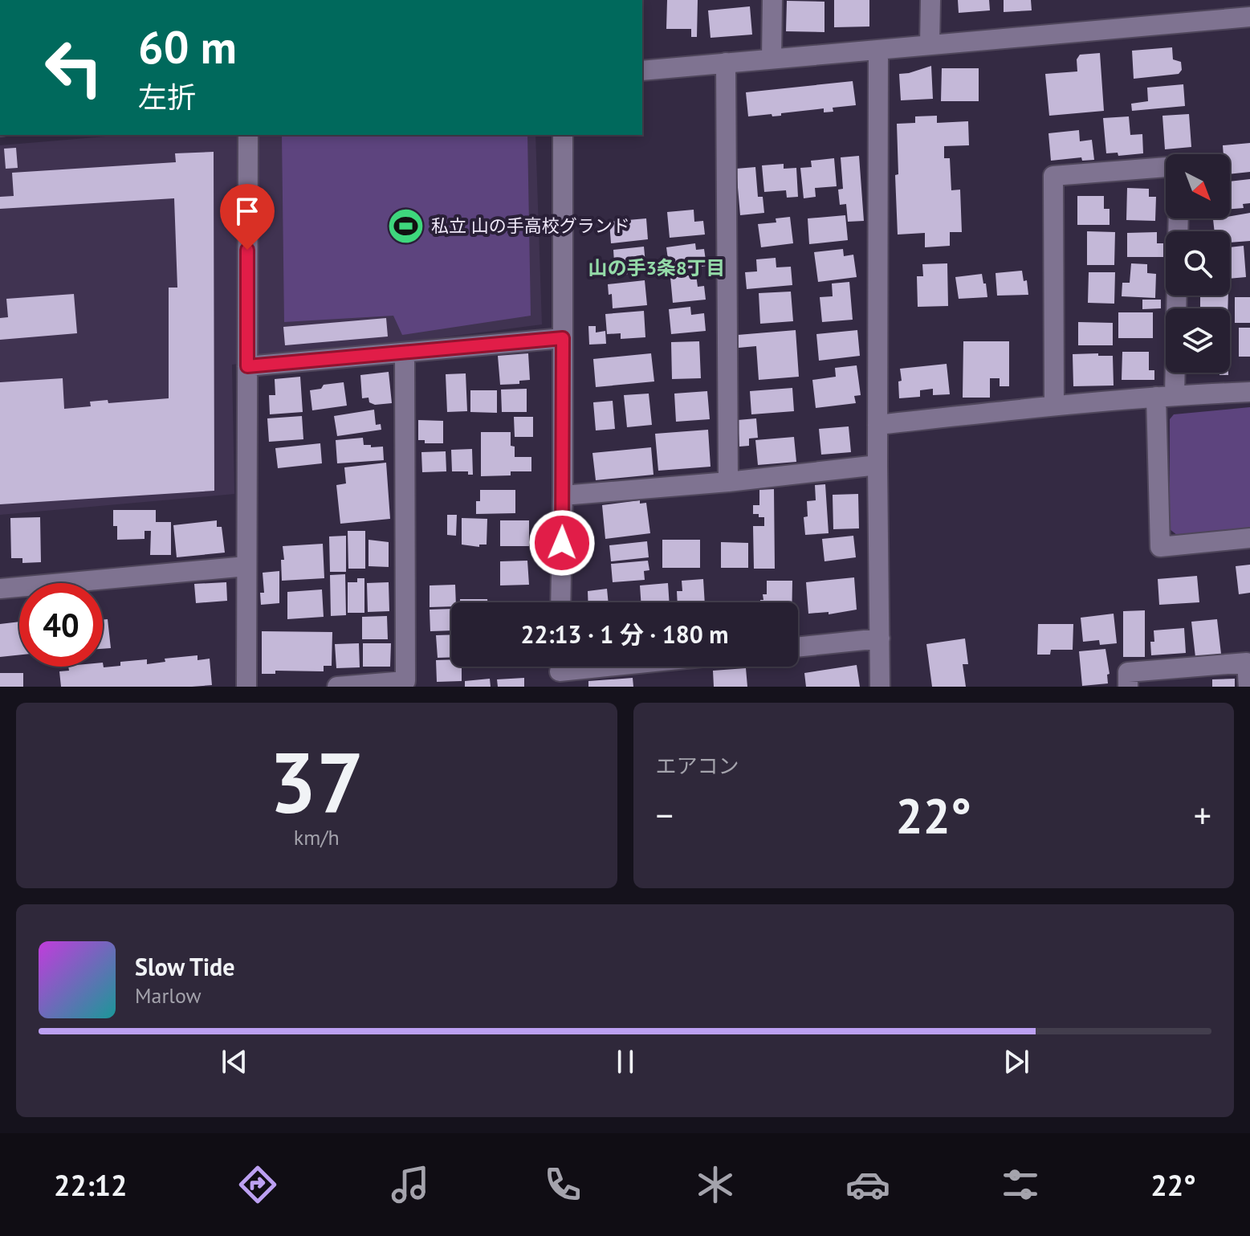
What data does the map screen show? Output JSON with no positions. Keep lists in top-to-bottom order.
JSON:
{
  "districts": ["山の手3条8丁目"],
  "places": {
    "sports": ["私立 山の手高校グランド"]
  },
  "north": "bottom right",
  "page": {
    "turn": ["60 m", "左折"],
    "limit": "40",
    "trip": "22:13 · 1 分 · 180 m",
    "tile": [
      ["37", "km/h"],
      "エアコン"
    ],
    "heat": ["−", "22°", "+"],
    "song": ["Slow Tide", "Marlow"],
    "tabs": ["22:12", "22°"]
  }
}
